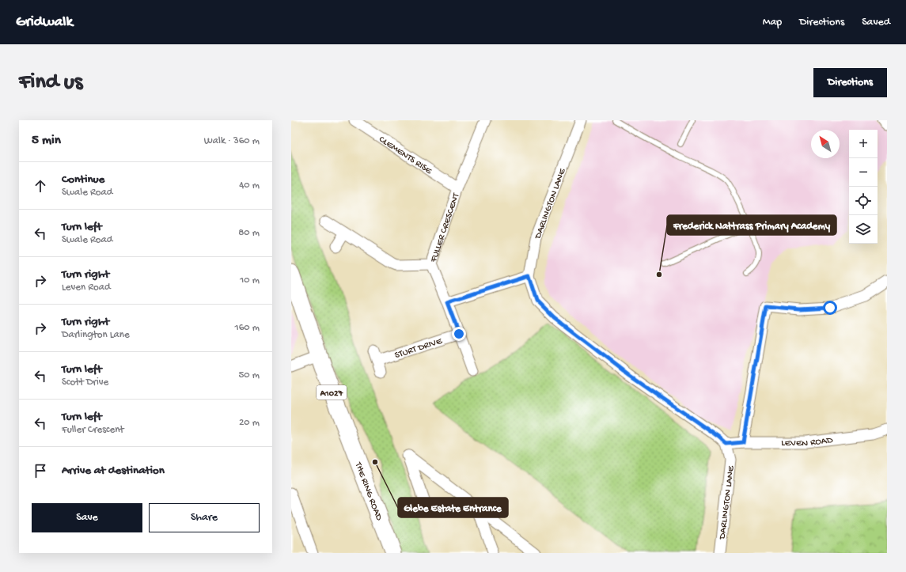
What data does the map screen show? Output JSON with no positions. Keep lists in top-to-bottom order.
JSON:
{
  "streets": {
    "main road": ["A1027", "THE RING ROAD"],
    "street": [
      "CLEMENTS RISE",
      "DARLINGTON LANE",
      "FULLER CRESCENT",
      "STURT DRIVE",
      "LEVEN ROAD"
    ]
  },
  "crossings": [
    ["CLEMENTS RISE", "FULLER CRESCENT"],
    ["DARLINGTON LANE", "LEVEN ROAD"],
    ["FULLER CRESCENT", "STURT DRIVE"],
    ["A1027", "THE RING ROAD"]
  ],
  "places": ["Frederick Nattrass Primary Academy", "Glebe Estate Entrance"],
  "north": "top left",
  "page": {
    "header": "Gridwalk",
    "nav": ["Map", "Directions", "Saved"],
    "buttons": [
      "Directions",
      ["Save", "Share"]
    ],
    "title": "Find us",
    "heading": ["5 min", "Walk · 360 m"],
    "map_buttons": ["+", "−"],
    "list": [
      ["Continue", "Swale Road", "40 m"],
      ["Turn left", "Swale Road", "80 m"],
      ["Turn right", "Leven Road", "10 m"],
      ["Turn right", "Darlington Lane", "160 m"],
      ["Turn left", "Scott Drive", "50 m"],
      ["Turn left", "Fuller Crescent", "20 m"],
      "Arrive at destination"
    ]
  }
}
